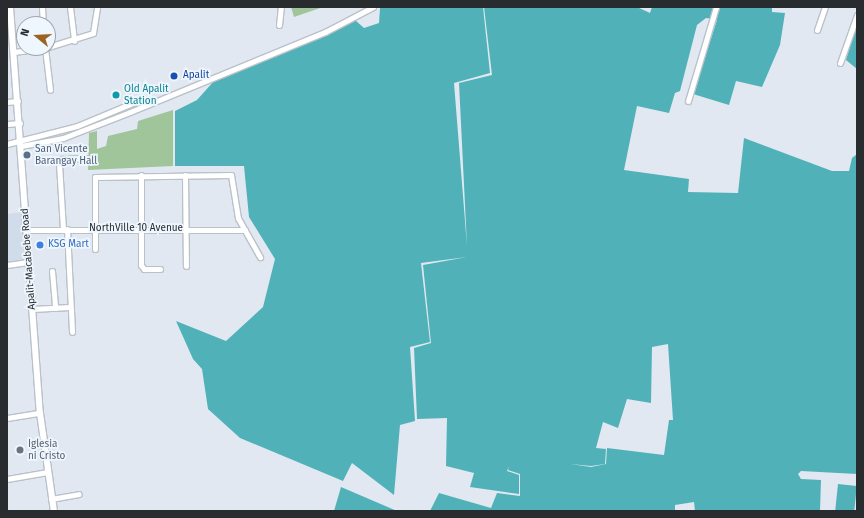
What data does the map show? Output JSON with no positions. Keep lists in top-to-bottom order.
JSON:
{
  "streets": {
    "main road": ["Apalit-Macabebe Road"],
    "street": ["NorthVille 10 Avenue"]
  },
  "crossings": [
    ["NorthVille 10 Avenue", "Apalit-Macabebe Road"]
  ],
  "places": [
    "Apalit",
    "Old Apalit Station",
    "San Vicente Barangay Hall",
    "KSG Mart",
    "Iglesia ni Cristo"
  ],
  "north": "left"
}
